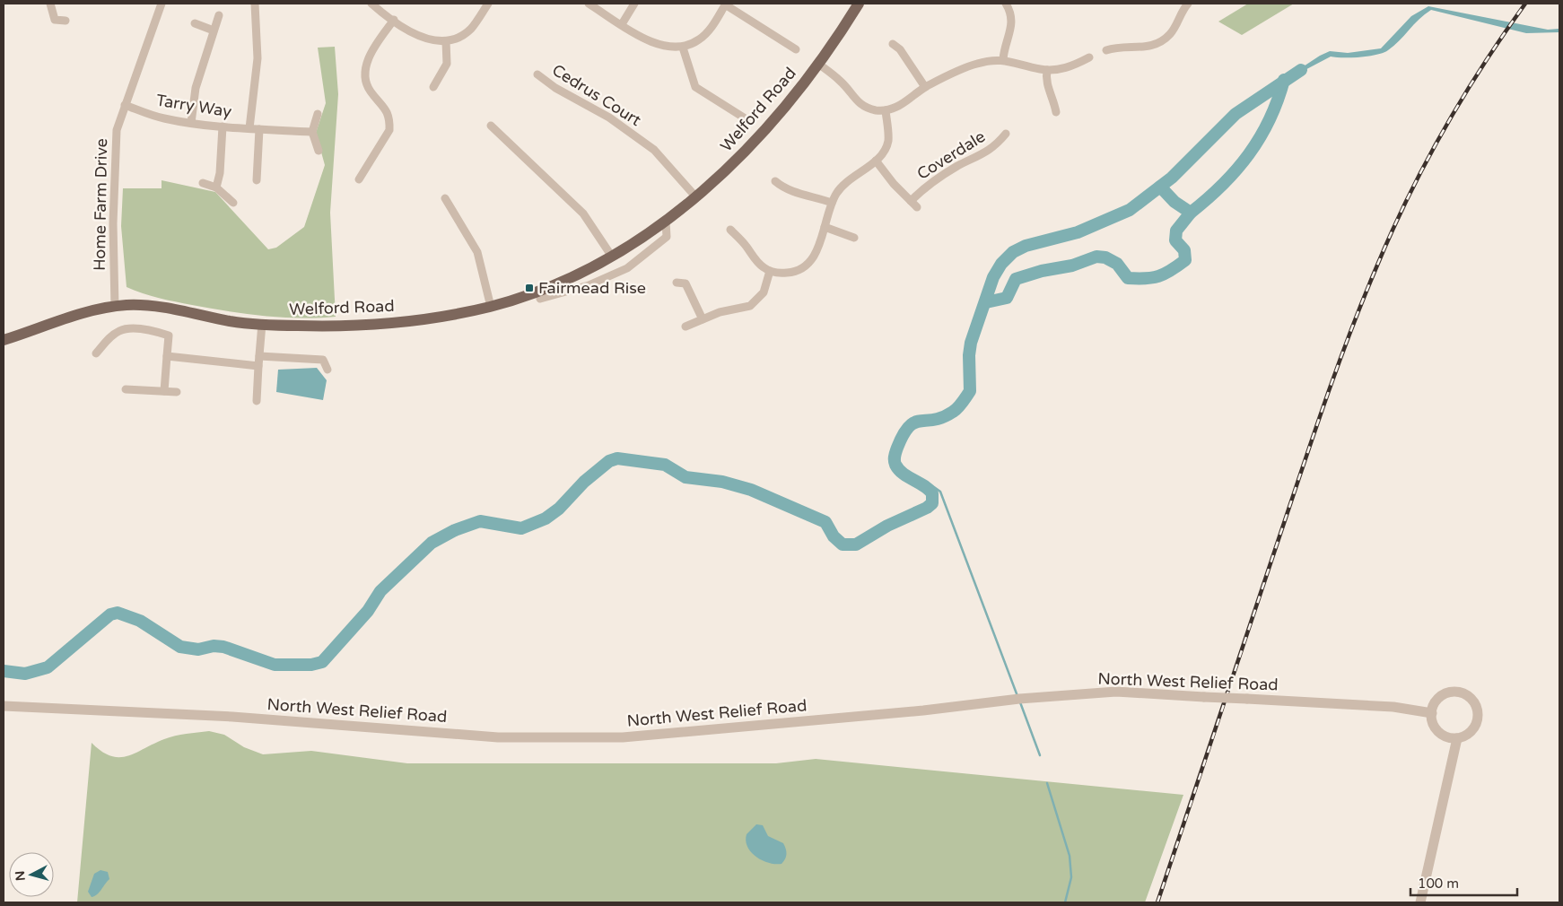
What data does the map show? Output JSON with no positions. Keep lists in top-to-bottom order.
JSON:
{
  "streets": {
    "main road": ["Welford Road"],
    "street": [
      "Cedrus Court",
      "Tarry Way",
      "Coverdale",
      "Home Farm Drive",
      "North West Relief Road"
    ]
  },
  "crossings": [
    ["Cedrus Court", "Welford Road"],
    ["Tarry Way", "Home Farm Drive"],
    ["Welford Road", "Home Farm Drive"]
  ],
  "places": {
    "transit": ["Fairmead Rise"]
  },
  "scale_bar": "100 m",
  "north": "left"
}
